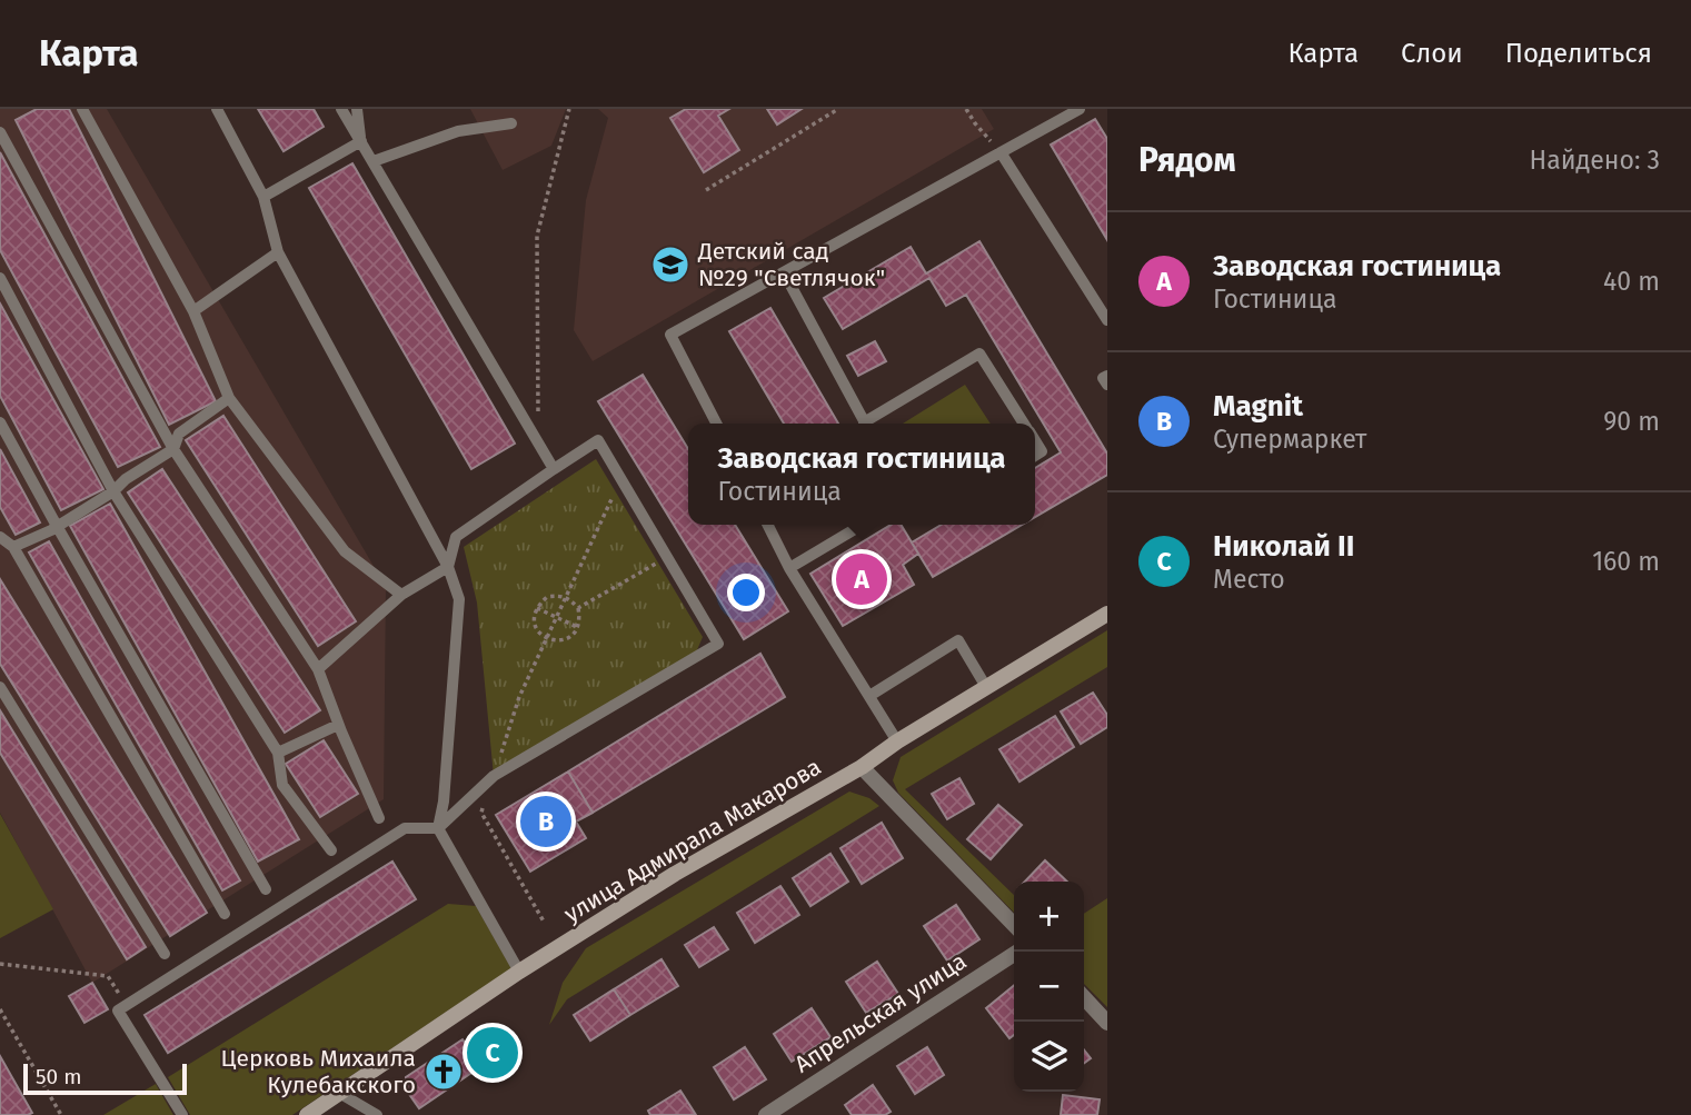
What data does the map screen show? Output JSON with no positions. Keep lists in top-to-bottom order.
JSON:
{
  "streets": {
    "street": ["улица Адмирала Макарова", "Апрельская улица"]
  },
  "places": {
    "school or university": ["Детский сад №29 \"Светлячок\""],
    "church": ["Церковь Михаила Кулебакского"]
  },
  "scale_bar": "50 m",
  "page": {
    "header": "Карта",
    "nav": ["Карта", "Слои", "Поделиться"],
    "heading": ["Рядом", "Найдено: 3"],
    "list": [
      {
        "mark": "A",
        "name": "Заводская гостиница",
        "note": "Гостиница",
        "value": "40 m"
      },
      {
        "mark": "B",
        "name": "Magnit",
        "note": "Супермаркет",
        "value": "90 m"
      },
      {
        "mark": "C",
        "name": "Николай II",
        "note": "Место",
        "value": "160 m"
      }
    ],
    "popup": ["Заводская гостиница", "Гостиница"],
    "pins": ["A", "B", "C"],
    "map_buttons": ["+", "−"],
    "scale": "50 m"
  }
}
